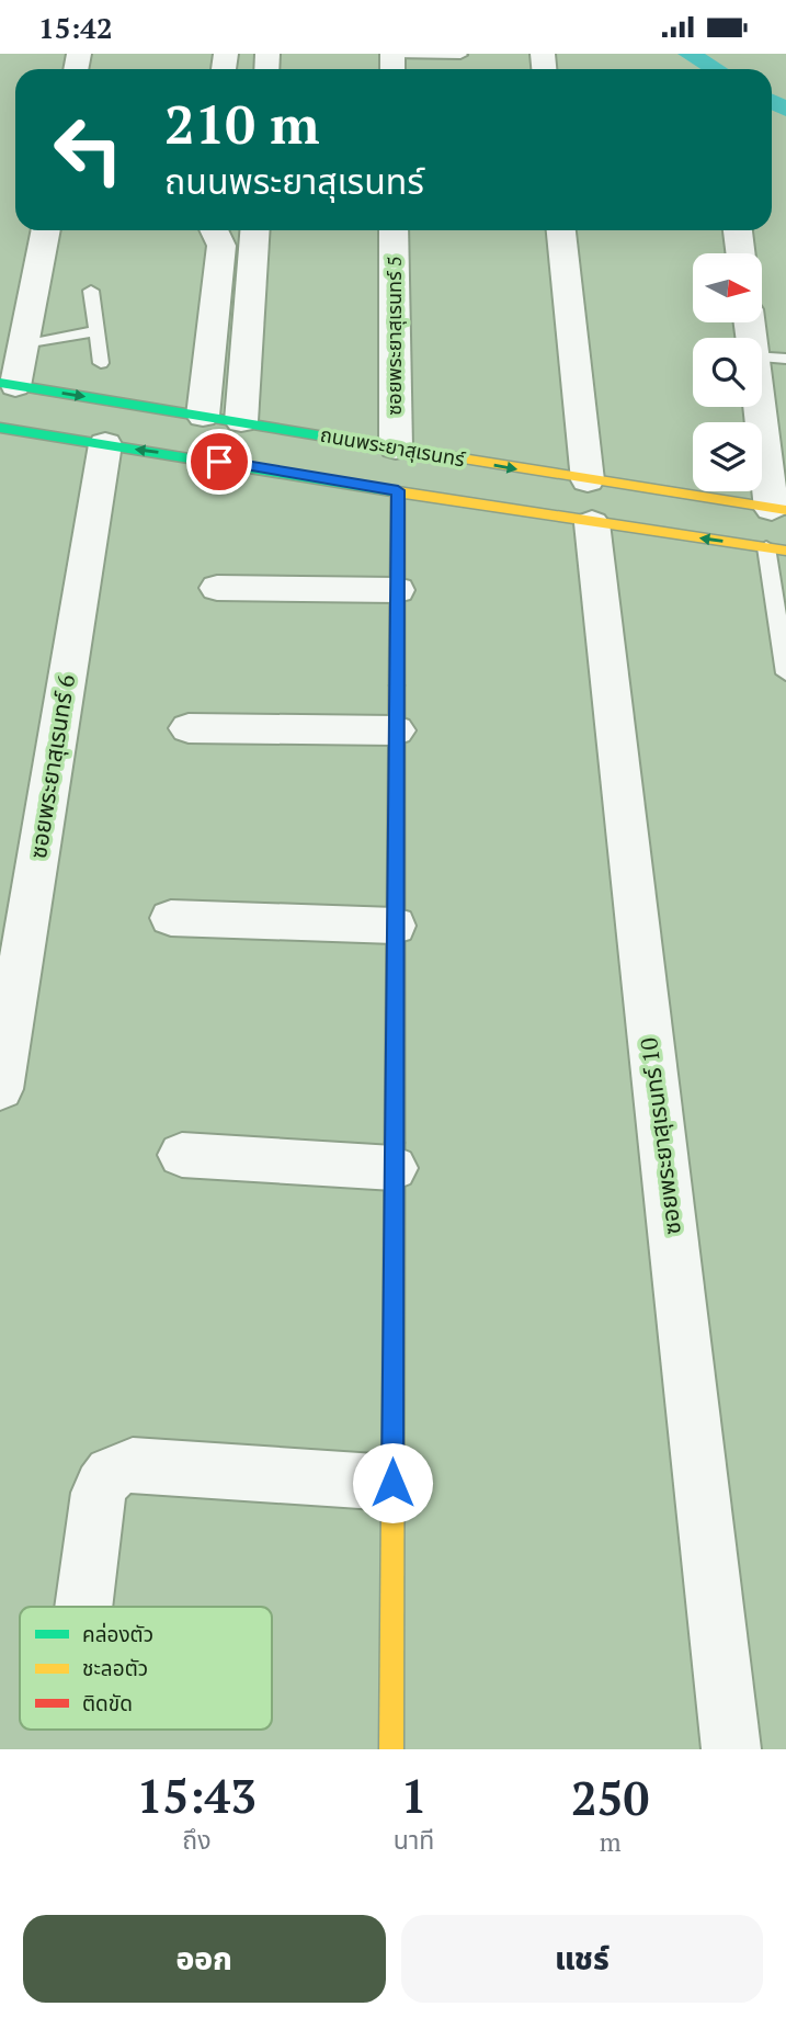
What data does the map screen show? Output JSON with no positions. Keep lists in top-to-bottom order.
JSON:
{
  "streets": {
    "street": [
      "ซอยพระยาสุเรนทร์ 5",
      "ถนนพระยาสุเรนทร์",
      "ซอยพระยาสุเรนทร์ 6",
      "ซอยพระยาสุเรนทร์ 10"
    ]
  },
  "crossings": [
    ["ซอยพระยาสุเรนทร์ 5", "ถนนพระยาสุเรนทร์"],
    ["ถนนพระยาสุเรนทร์", "ซอยพระยาสุเรนทร์ 6"],
    ["ถนนพระยาสุเรนทร์", "ซอยพระยาสุเรนทร์ 10"]
  ],
  "legend": ["คล่องตัว", "ชะลอตัว", "ติดขัด"],
  "north": "right",
  "page": {
    "status": "15:42",
    "turn": ["210 m", "ถนนพระยาสุเรนทร์"],
    "eta": [
      "15:43",
      "ถึง",
      "1",
      "นาที",
      "250",
      "m"
    ],
    "buttons": ["ออก", "แชร์"]
  }
}
